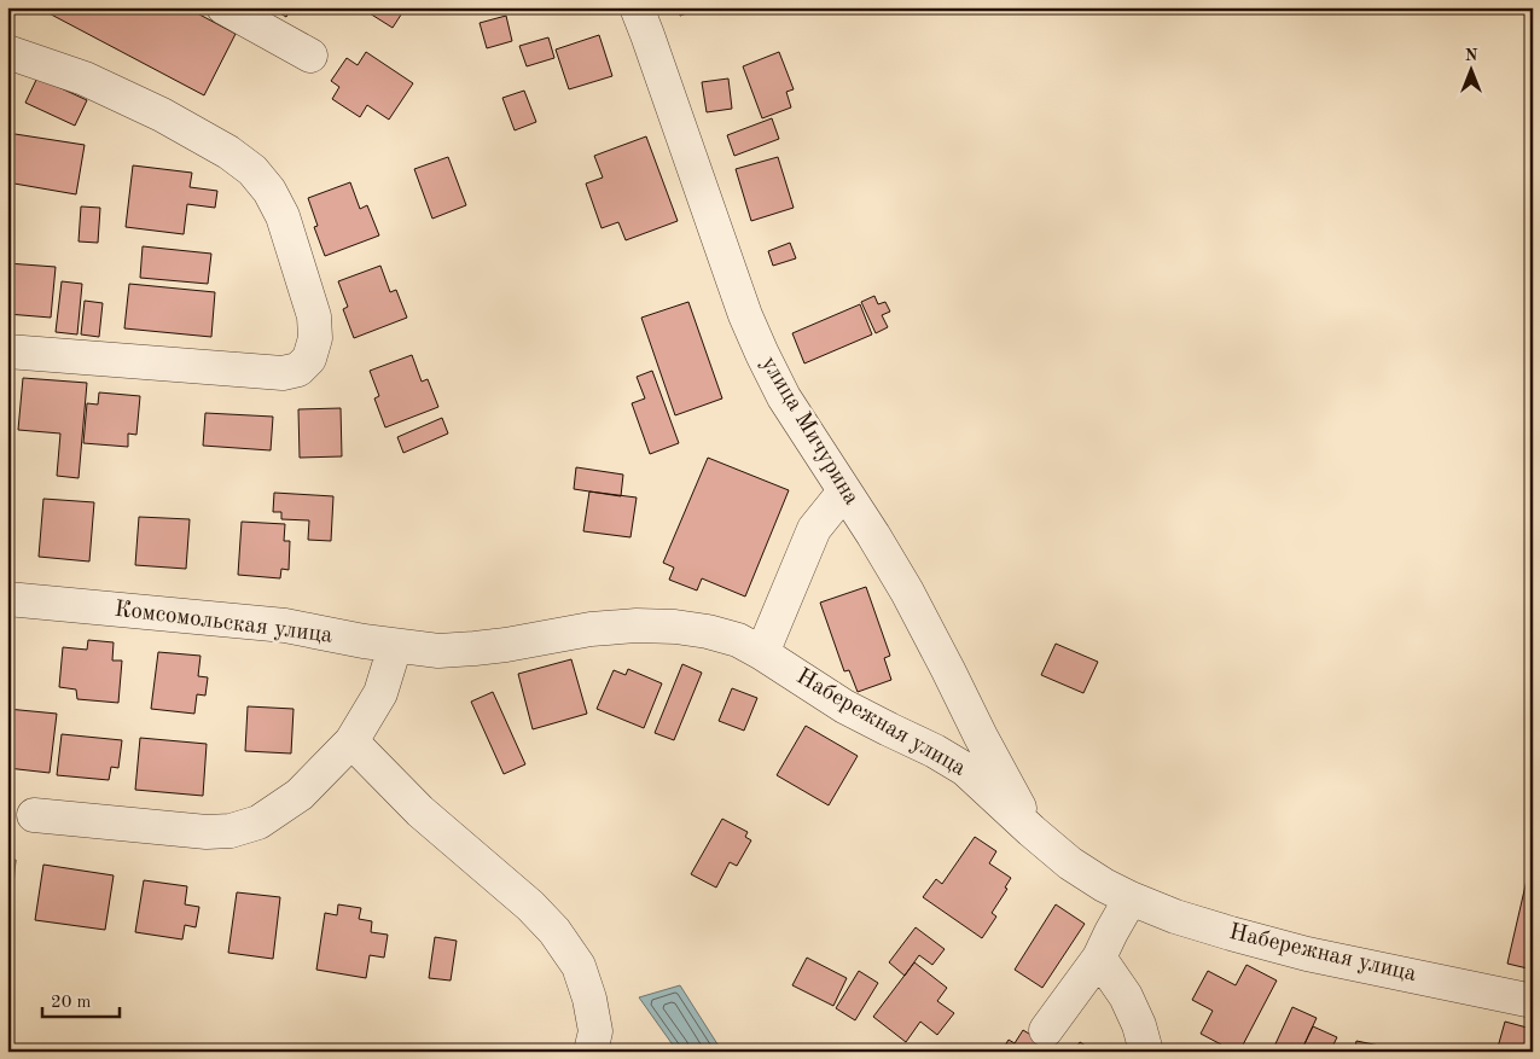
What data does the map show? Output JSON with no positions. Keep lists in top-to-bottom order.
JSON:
{
  "streets": {
    "street": ["улица Мичурина", "Комсомольская улица", "Набережная улица"]
  },
  "crossings": [
    ["улица Мичурина", "Набережная улица"],
    ["Комсомольская улица", "Набережная улица"]
  ],
  "scale_bar": "20 m",
  "north": "top"
}
